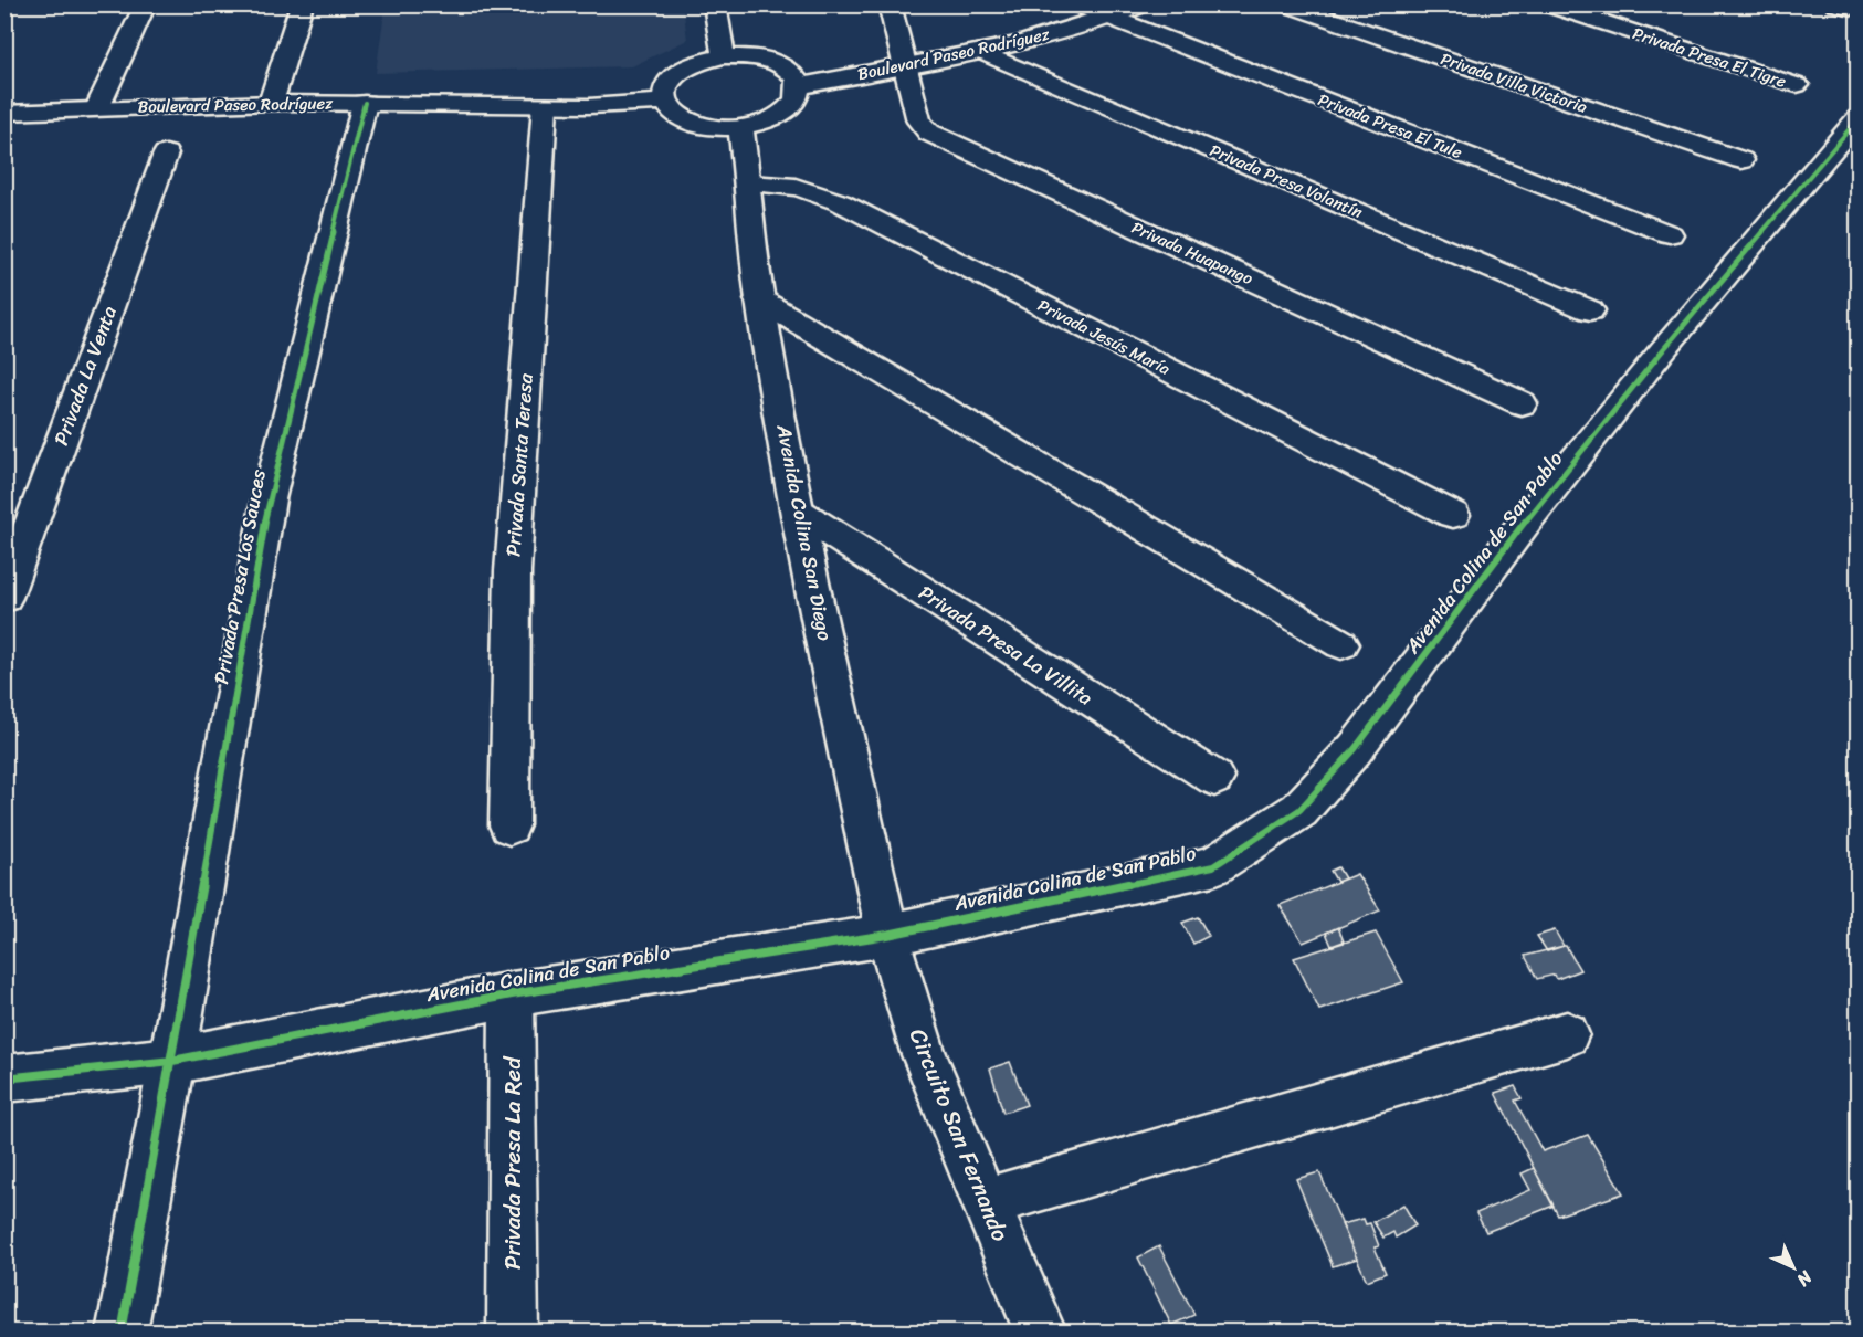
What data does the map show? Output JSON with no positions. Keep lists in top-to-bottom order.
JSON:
{
  "streets": {
    "street": [
      "Boulevard Paseo Rodríguez",
      "Privada Presa El Tigre",
      "Privada Villa Victoria",
      "Privada Presa El Tule",
      "Privada Presa Volantín",
      "Privada Huapango",
      "Privada Jesús María",
      "Privada La Venta",
      "Privada Santa Teresa",
      "Avenida Colina San Diego",
      "Avenida Colina de San Pablo",
      "Privada Presa Los Sauces",
      "Privada Presa La Villita",
      "Circuito San Fernando",
      "Privada Presa La Red"
    ]
  },
  "crossings": [
    ["Boulevard Paseo Rodríguez", "Privada Presa El Tule"],
    ["Boulevard Paseo Rodríguez", "Privada Presa Volantín"],
    ["Boulevard Paseo Rodríguez", "Privada Huapango"],
    ["Boulevard Paseo Rodríguez", "Privada Santa Teresa"],
    ["Boulevard Paseo Rodríguez", "Privada Presa Los Sauces"],
    ["Privada Jesús María", "Avenida Colina San Diego"],
    ["Avenida Colina San Diego", "Avenida Colina de San Pablo"],
    ["Avenida Colina San Diego", "Privada Presa La Villita"],
    ["Avenida Colina San Diego", "Circuito San Fernando"],
    ["Avenida Colina de San Pablo", "Privada Presa Los Sauces"],
    ["Avenida Colina de San Pablo", "Circuito San Fernando"],
    ["Avenida Colina de San Pablo", "Privada Presa La Red"]
  ],
  "north": "bottom right"
}
